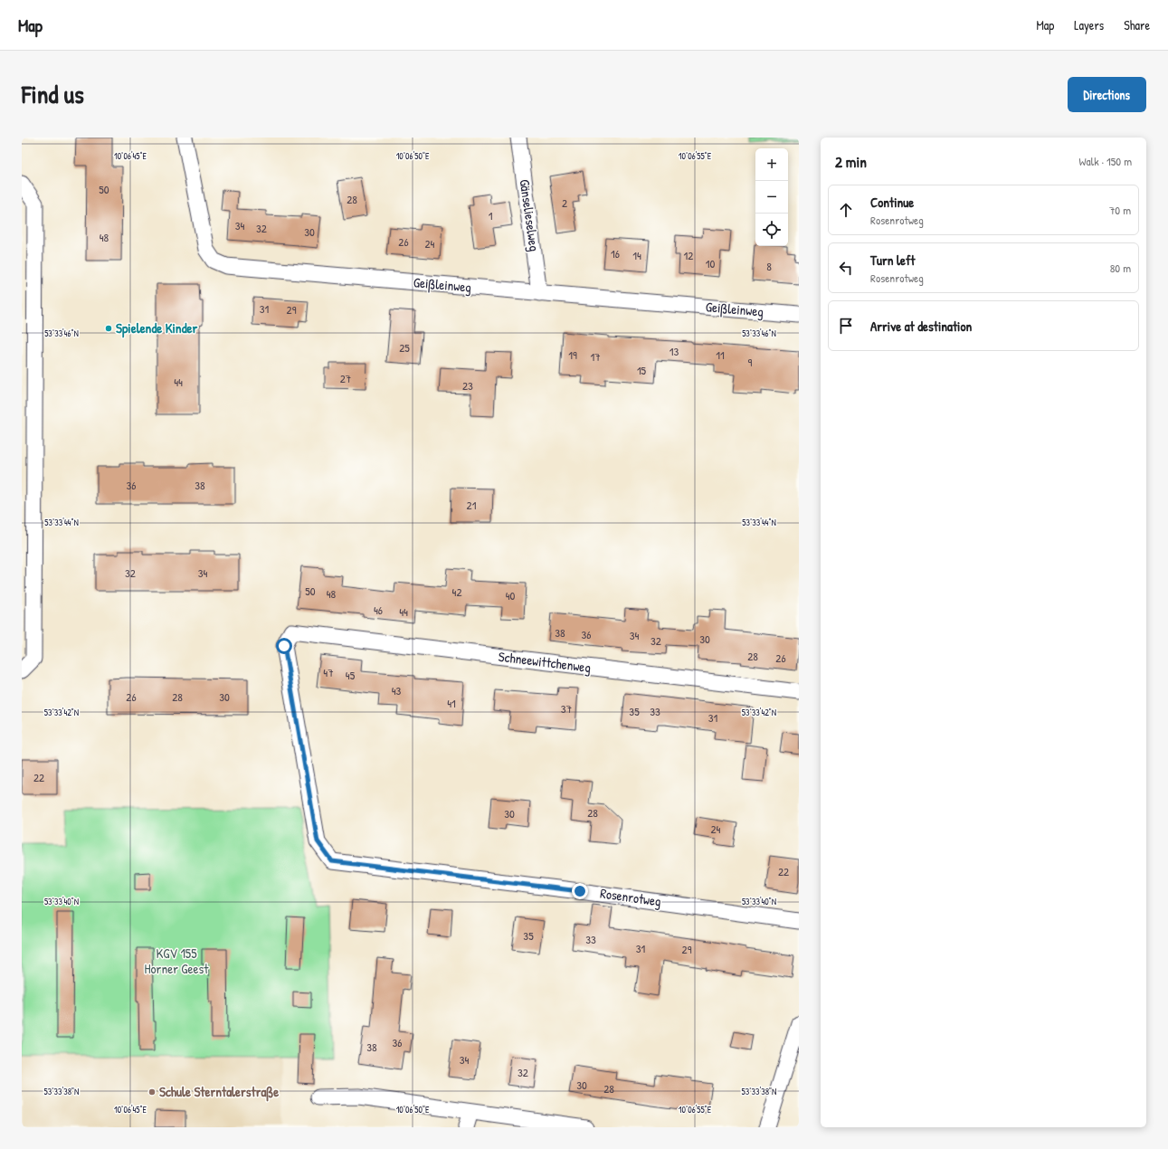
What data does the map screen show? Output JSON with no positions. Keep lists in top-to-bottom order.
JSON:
{
  "streets": {
    "street": [
      "Gänselieselweg",
      "Geißleinweg",
      "Schneewittchenweg",
      "Rosenrotweg"
    ]
  },
  "crossings": [
    ["Gänselieselweg", "Geißleinweg"],
    ["Schneewittchenweg", "Rosenrotweg"]
  ],
  "parks": ["KGV 155 Horner Geest"],
  "places": ["Spielende Kinder", "Schule Sterntalerstraße"],
  "house_numbers": [
    "50",
    "28",
    "2",
    "1",
    "34",
    "32",
    "30",
    "48",
    "26",
    "24",
    "16",
    "14",
    "12",
    "10",
    "8",
    "31",
    "29",
    "25",
    "13",
    "19",
    "11",
    "17",
    "9",
    "15",
    "27",
    "44",
    "23",
    "36",
    "38",
    "21",
    "32",
    "34",
    "50",
    "42",
    "48",
    "40",
    "46",
    "44",
    "38",
    "36",
    "34",
    "30",
    "32",
    "28",
    "26",
    "47",
    "45",
    "43",
    "26",
    "28",
    "30",
    "41",
    "37",
    "35",
    "33",
    "31",
    "22",
    "28",
    "30",
    "24",
    "22",
    "35",
    "33",
    "31",
    "29",
    "36",
    "38",
    "34",
    "32",
    "30",
    "28"
  ],
  "page": {
    "header": "Map",
    "nav": ["Map", "Layers", "Share"],
    "title": "Find us",
    "buttons": "Directions",
    "heading": ["2 min", "Walk · 150 m"],
    "map_buttons": ["+", "−"],
    "list": [
      ["Continue", "Rosenrotweg", "70 m"],
      ["Turn left", "Rosenrotweg", "80 m"],
      "Arrive at destination"
    ]
  },
  "coordinates": [
    "10°06'45\"E",
    "10°06'50\"E",
    "10°06'55\"E",
    "53°33'46\"N",
    "53°33'44\"N",
    "53°33'42\"N",
    "53°33'40\"N",
    "53°33'38\"N"
  ]
}
